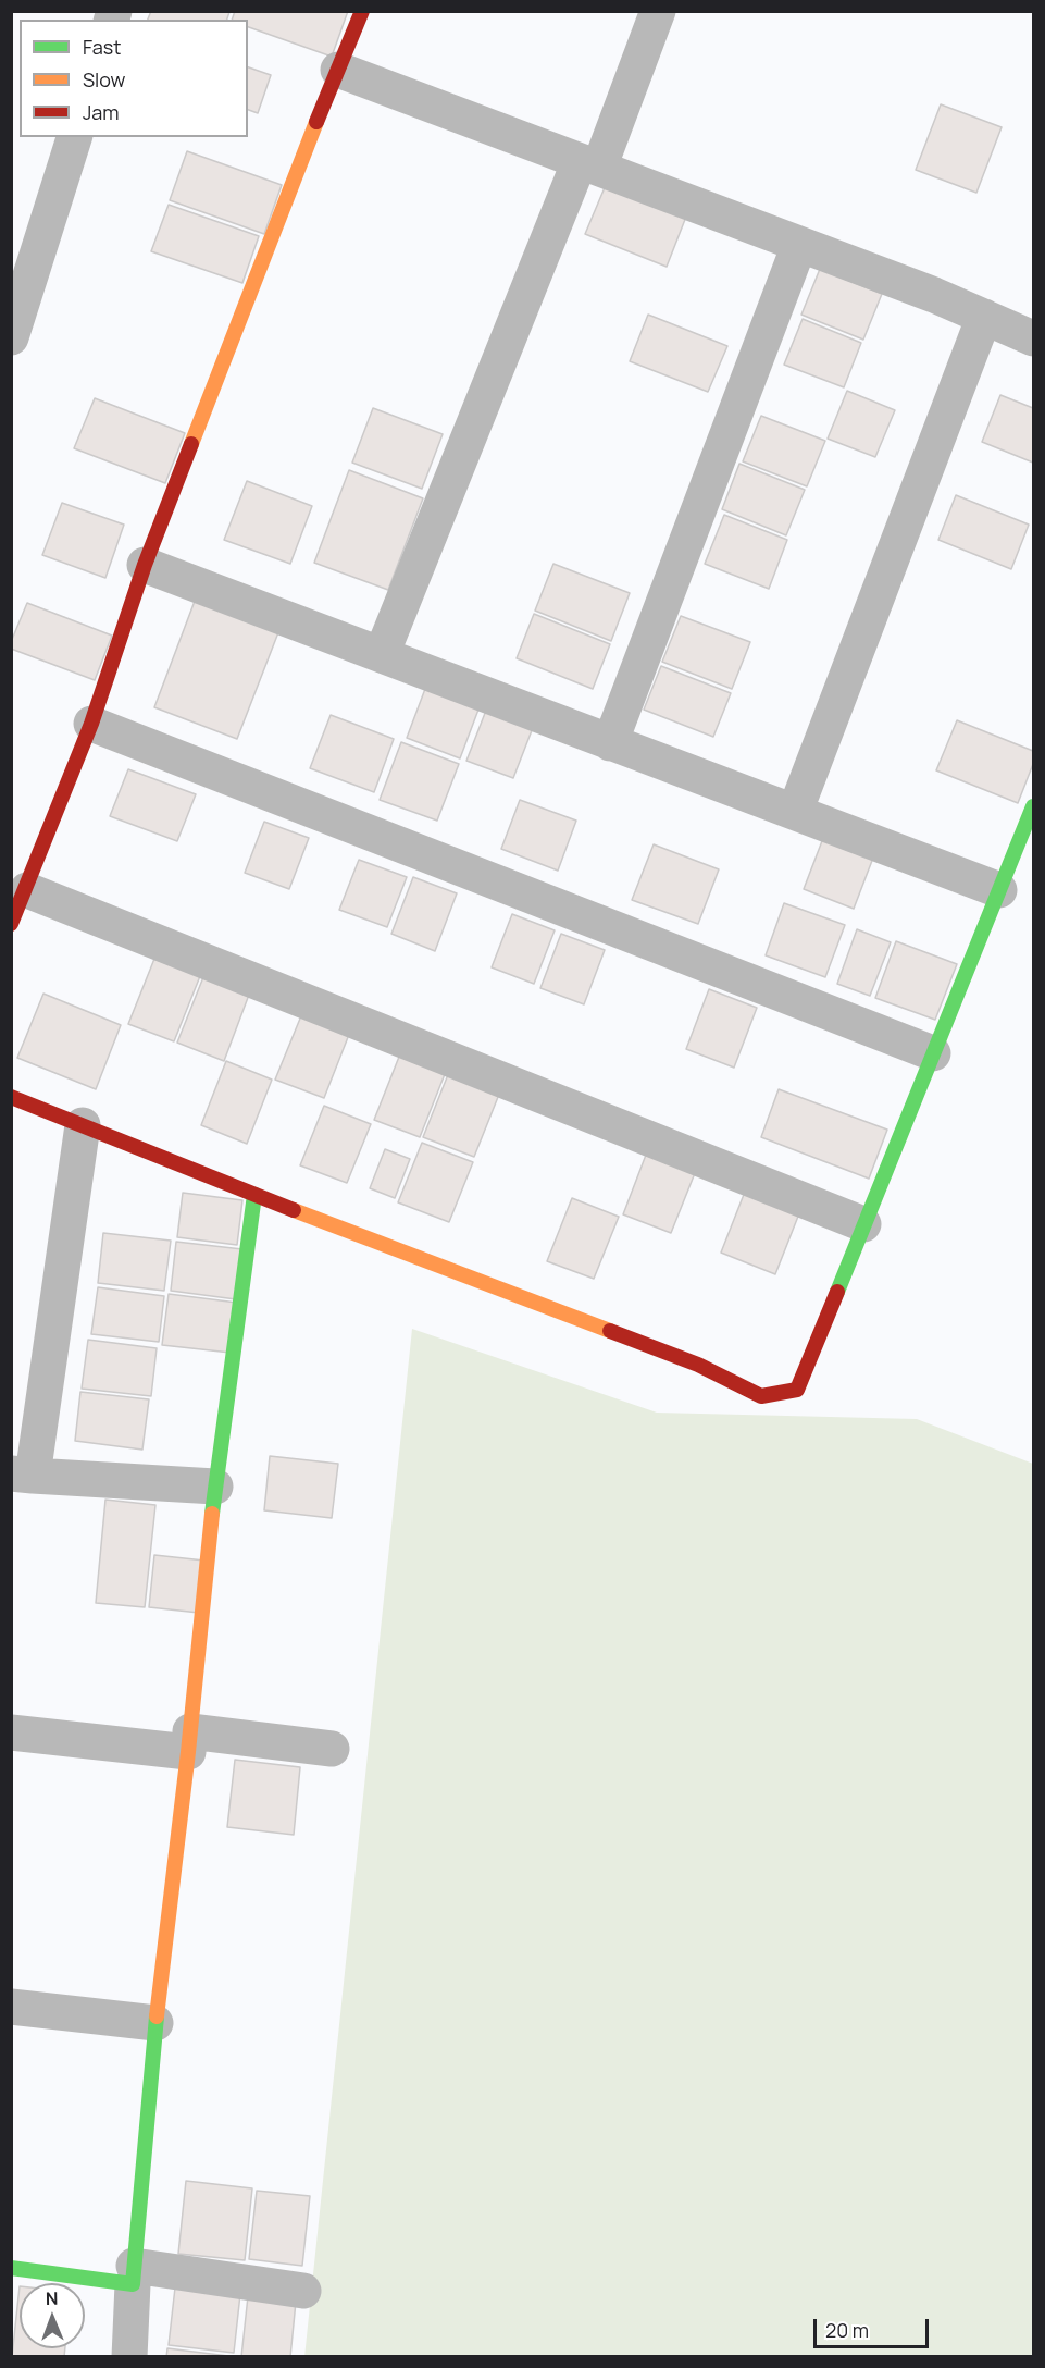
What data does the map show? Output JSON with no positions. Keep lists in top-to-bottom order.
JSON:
{
  "legend": ["Fast", "Slow", "Jam"],
  "scale_bar": "20 m",
  "north": "top"
}
